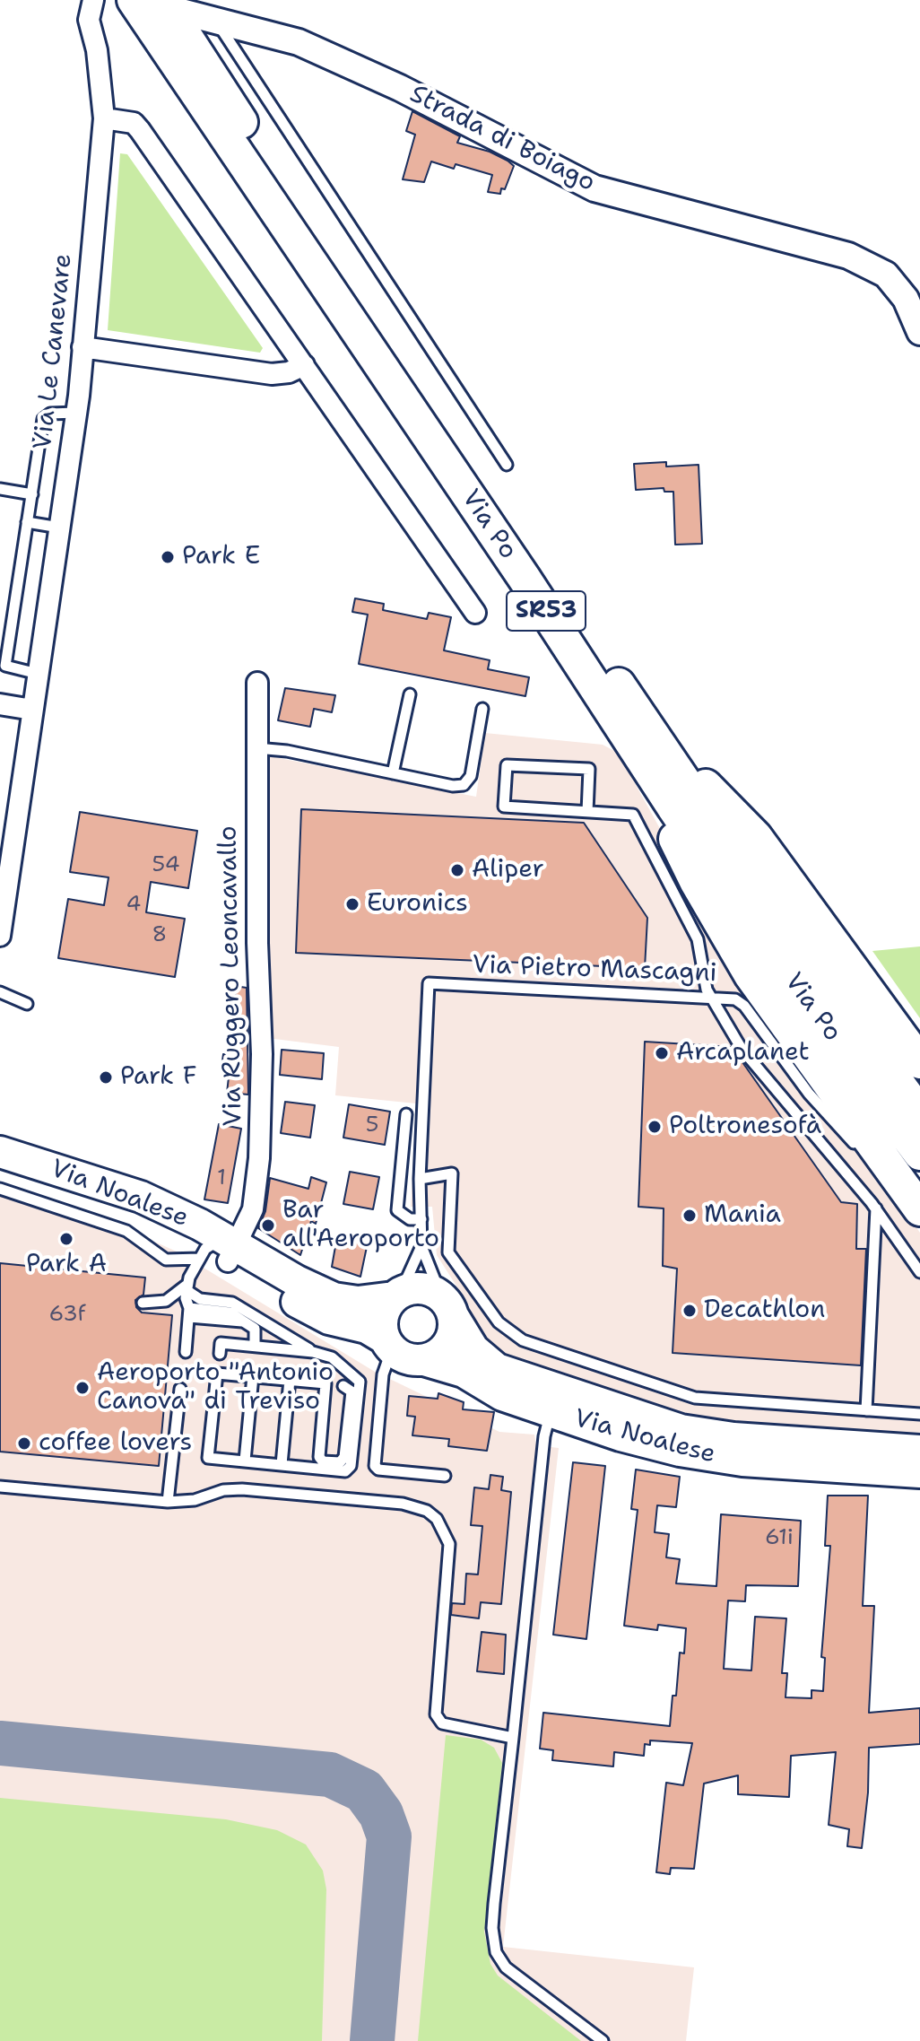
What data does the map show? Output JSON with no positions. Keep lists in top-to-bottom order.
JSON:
{
  "streets": {
    "highway": ["Via Po", "SR53"],
    "main road": ["Via Noalese"],
    "street": ["Strada di Boiago", "Via Le Canevare", "Via Ruggero Leoncavallo"],
    "lane": ["Via Pietro Mascagni"]
  },
  "crossings": [
    ["Strada di Boiago", "Via Po"],
    ["Via Pietro Mascagni", "Via Noalese"],
    ["Via Ruggero Leoncavallo", "Via Noalese"]
  ],
  "places": [
    "Park E",
    "Aliper",
    "Euronics",
    "Arcaplanet",
    "Park F",
    "Poltronesofà",
    "Mania",
    "Bar all'Aeroporto",
    "Park A",
    "Decathlon",
    "Aeroporto \"Antonio Canova\" di Treviso",
    "coffee lovers"
  ],
  "house_numbers": [
    "54",
    "4",
    "8",
    "5",
    "1",
    "63f",
    "61i"
  ]
}
